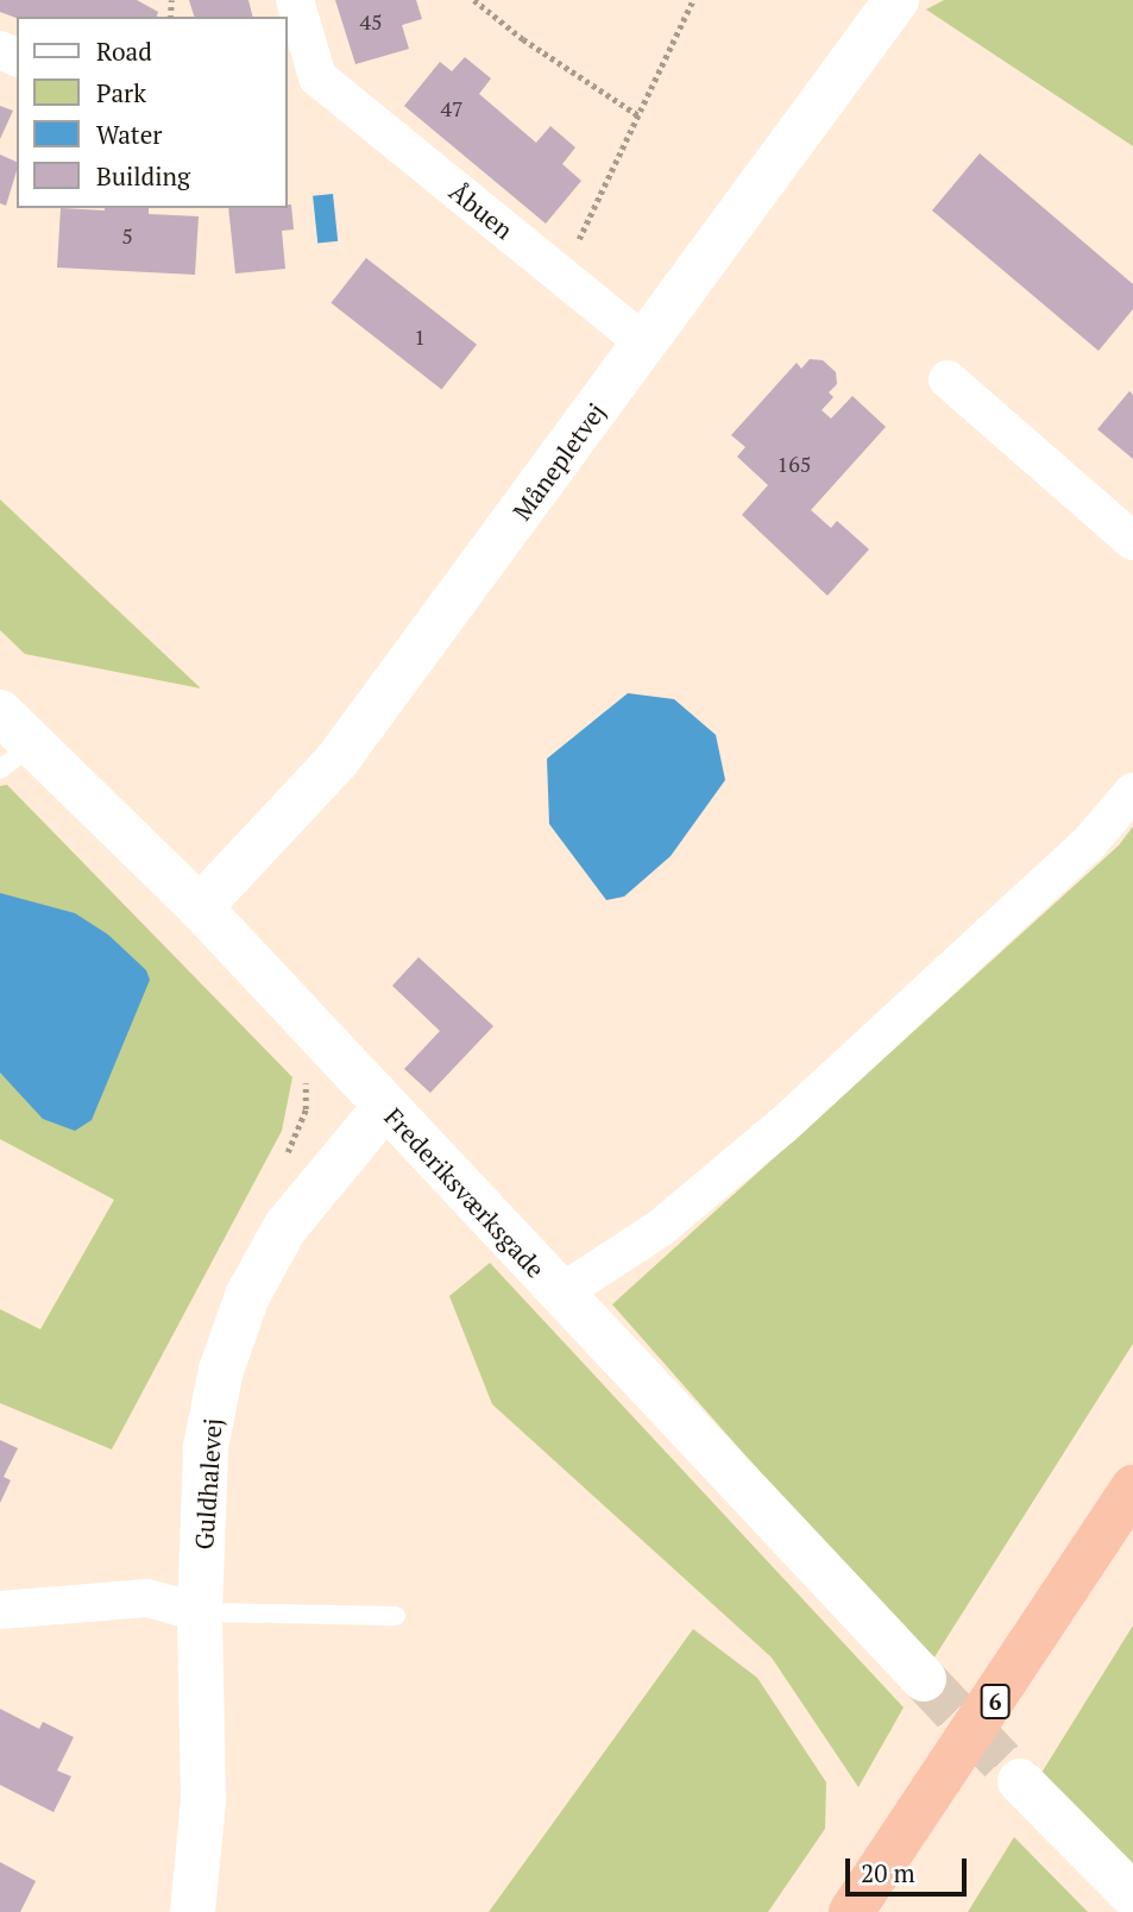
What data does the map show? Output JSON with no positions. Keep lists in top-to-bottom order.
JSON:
{
  "streets": {
    "highway": ["6"],
    "street": [
      "Åbuen",
      "Månepletvej",
      "Frederiksværksgade",
      "Guldhalevej"
    ]
  },
  "crossings": [
    ["Åbuen", "Månepletvej"],
    ["Månepletvej", "Frederiksværksgade"],
    ["Frederiksværksgade", "Guldhalevej"]
  ],
  "house_numbers": [
    "45",
    "47",
    "5",
    "1",
    "165"
  ],
  "legend": [
    "Road",
    "Park",
    "Water",
    "Building"
  ],
  "scale_bar": "20 m"
}
